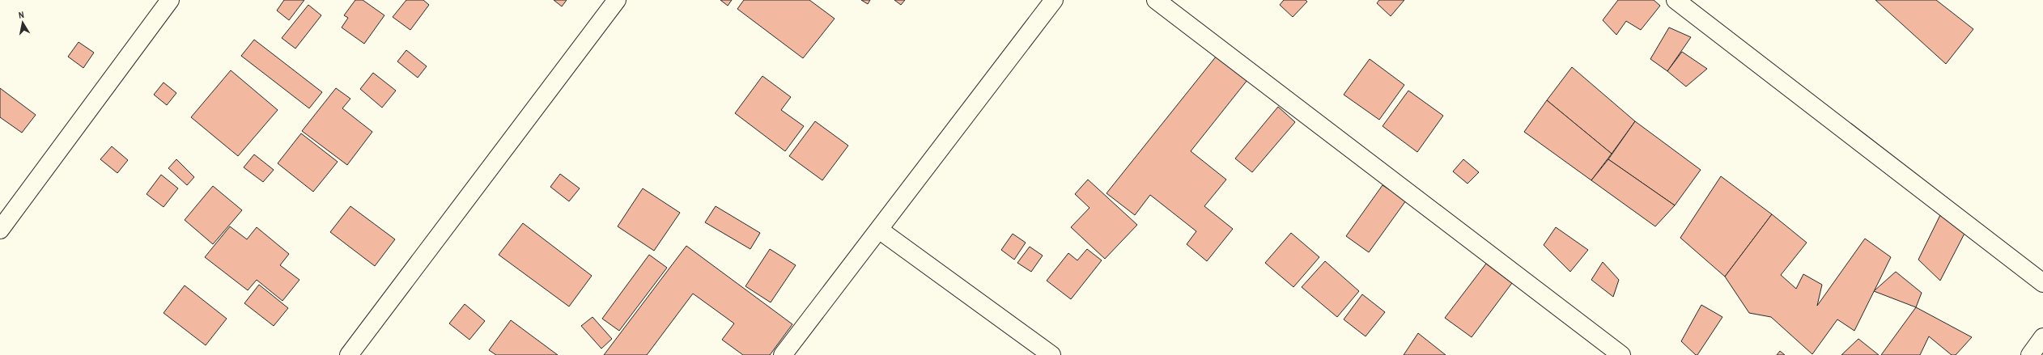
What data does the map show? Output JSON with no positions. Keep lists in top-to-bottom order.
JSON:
{
  "north": "top"
}
